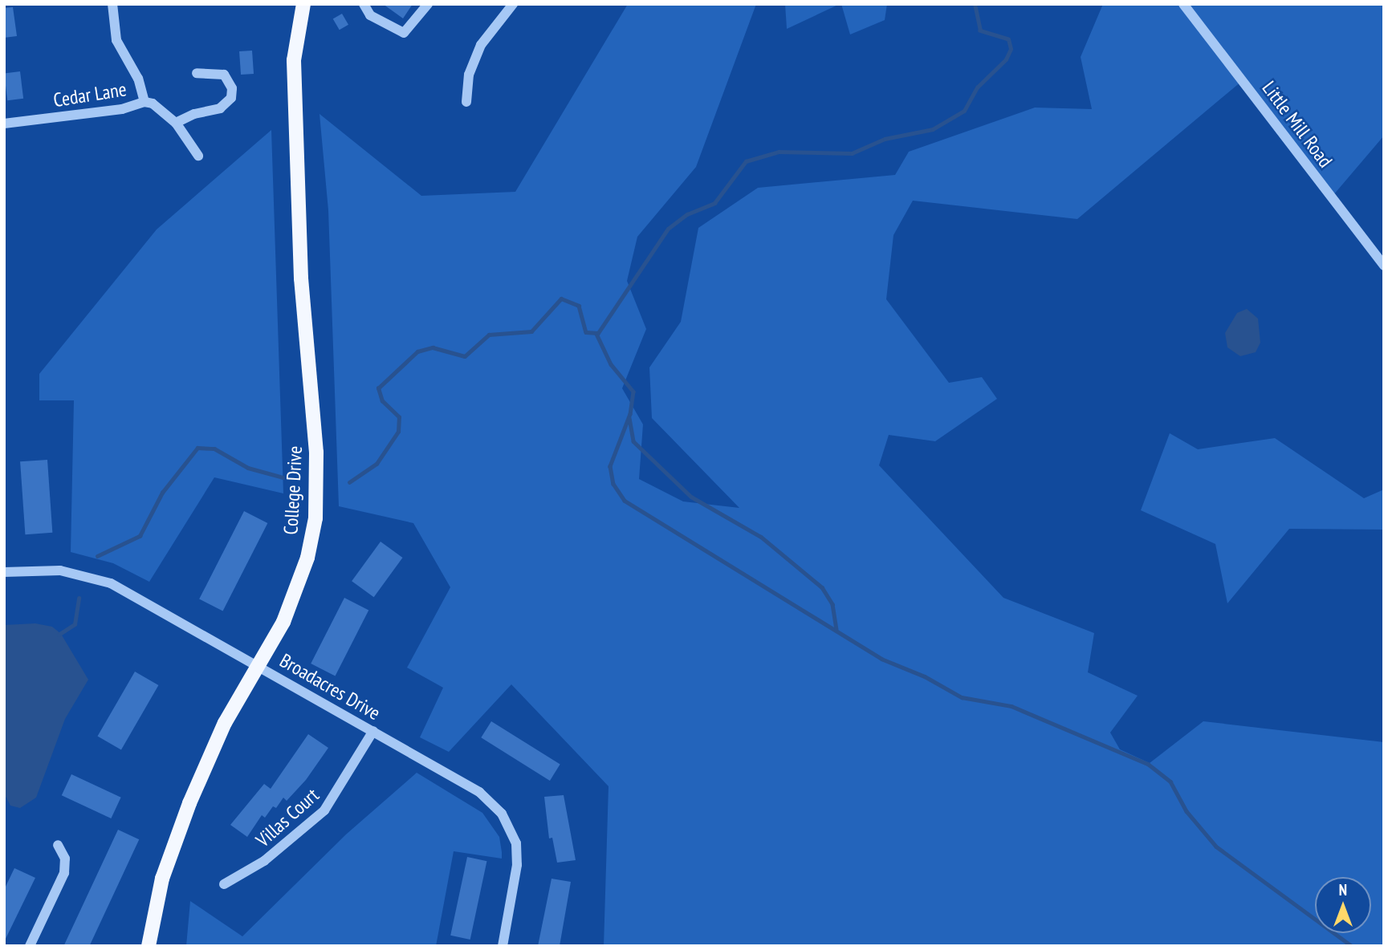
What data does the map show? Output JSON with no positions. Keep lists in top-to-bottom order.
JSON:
{
  "streets": {
    "main road": ["College Drive"],
    "street": [
      "Cedar Lane",
      "Little Mill Road",
      "Broadacres Drive",
      "Villas Court"
    ]
  },
  "crossings": [
    ["College Drive", "Broadacres Drive"],
    ["Broadacres Drive", "Villas Court"]
  ],
  "north": "top"
}
